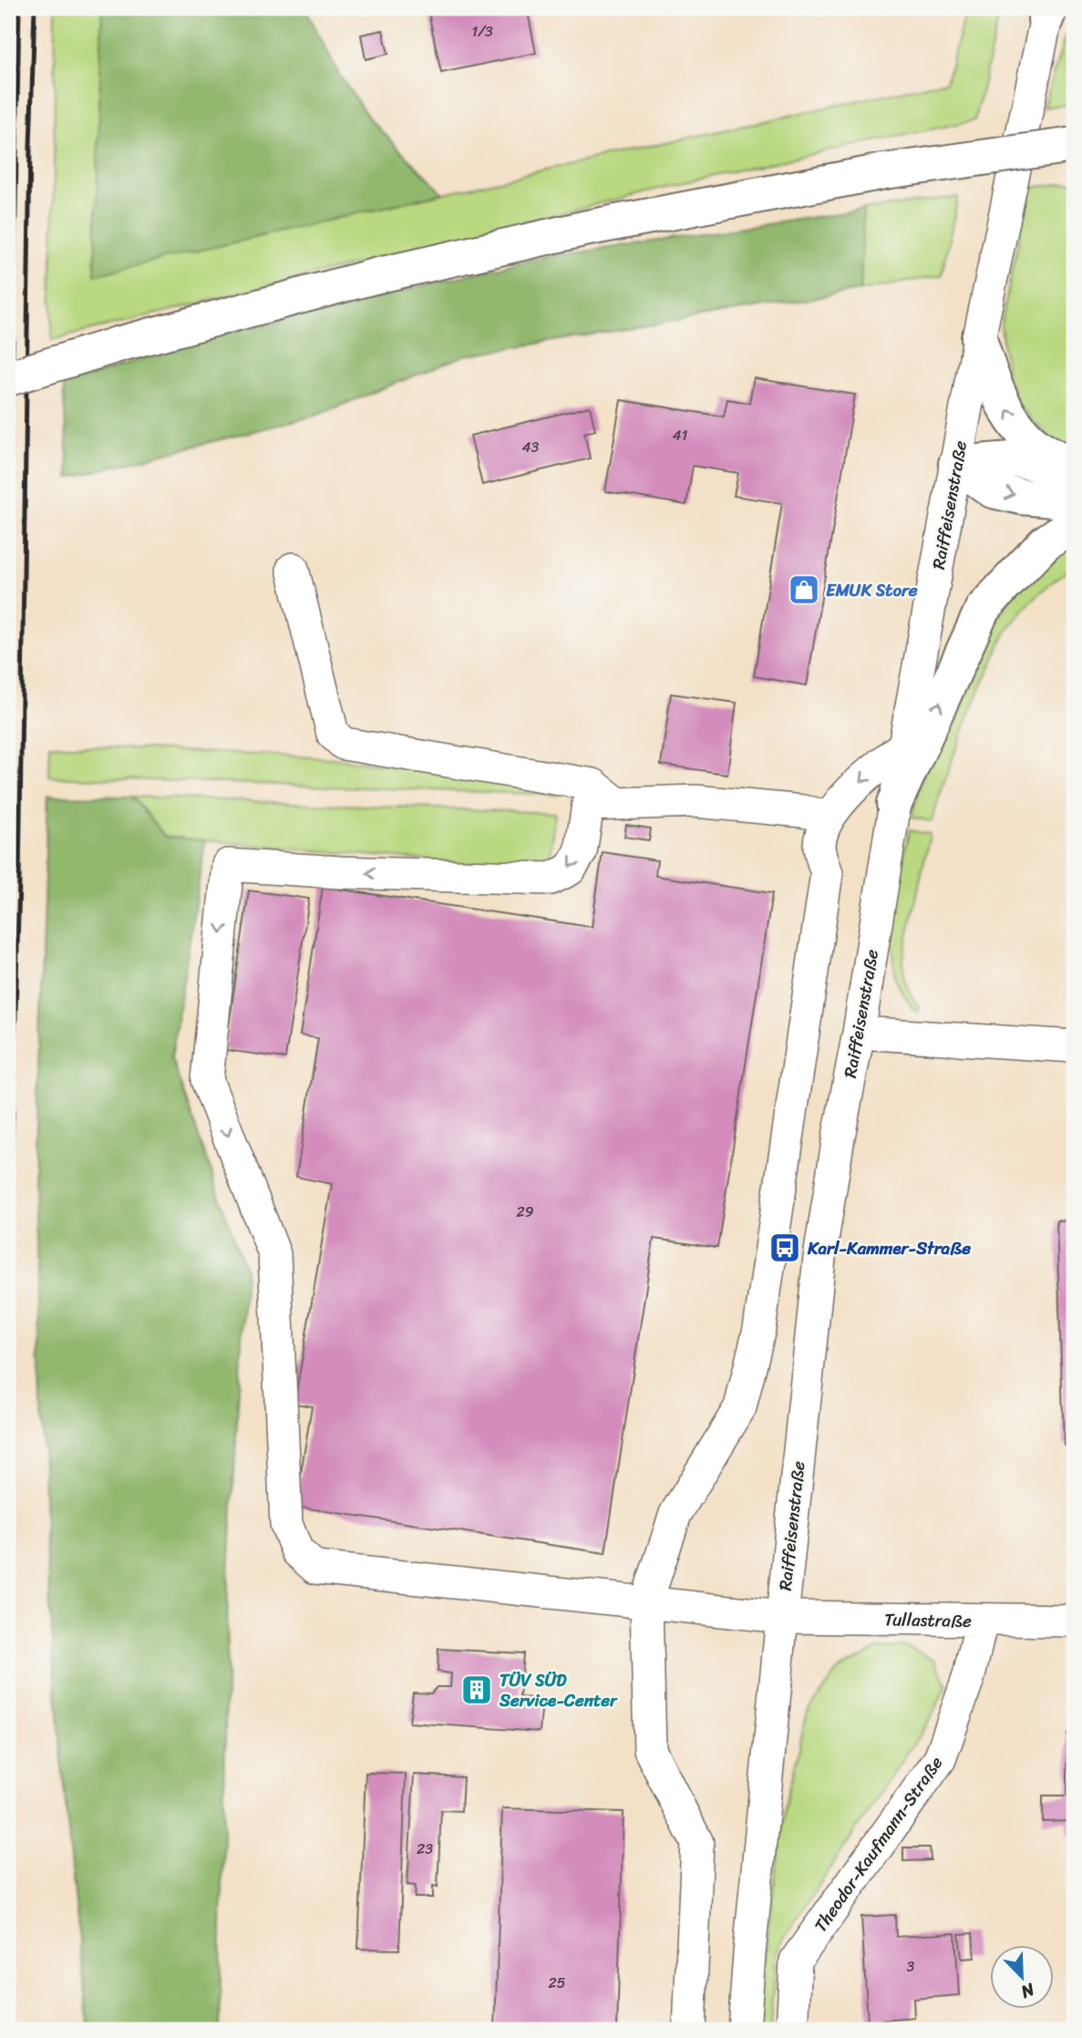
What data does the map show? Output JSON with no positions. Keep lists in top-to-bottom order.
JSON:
{
  "streets": {
    "street": ["Raiffeisenstraße", "Tullastraße", "Theodor-Kaufmann-Straße"]
  },
  "crossings": [
    ["Raiffeisenstraße", "Tullastraße"],
    ["Tullastraße", "Theodor-Kaufmann-Straße"]
  ],
  "places": {
    "shop": ["EMUK Store"],
    "bus stop": ["Karl-Kammer-Straße"],
    "building": ["TÜV SÜD Service-Center"]
  },
  "house_numbers": [
    "1/3",
    "41",
    "43",
    "29",
    "23",
    "3",
    "25"
  ],
  "north": "bottom right"
}
